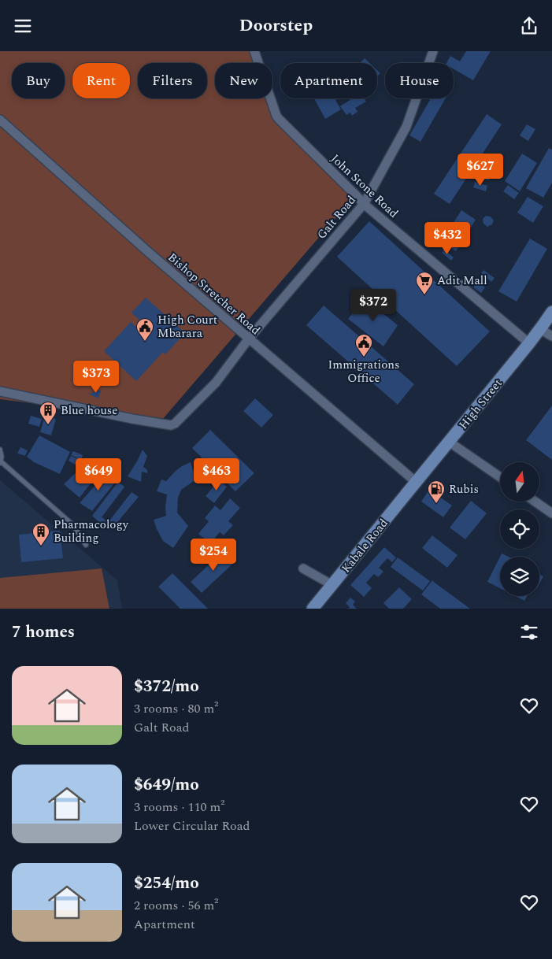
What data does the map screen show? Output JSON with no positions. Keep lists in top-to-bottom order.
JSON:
{
  "streets": {
    "main road": ["High Street", "Kabale Road"],
    "street": ["John Stone Road", "Galt Road", "Bishop Stretcher Road"]
  },
  "crossings": [
    ["John Stone Road", "Galt Road"],
    ["John Stone Road", "High Street"],
    ["Galt Road", "Bishop Stretcher Road"],
    ["Bishop Stretcher Road", "High Street"],
    ["Bishop Stretcher Road", "Kabale Road"],
    ["High Street", "Kabale Road"]
  ],
  "places": {
    "supermarket": ["Adit Mall"],
    "public building": ["High Court Mbarara", "Immigrations Office"],
    "building": ["Blue house", "Pharmacology Building"],
    "fuel station": ["Rubis"]
  },
  "north": "top",
  "page": {
    "header": "Doorstep",
    "chip": [
      "Buy",
      "Rent",
      "Filters",
      "New",
      "Apartment",
      "House"
    ],
    "price": [
      "$627",
      "$432",
      "$372",
      "$373",
      "$649",
      "$463",
      "$254"
    ],
    "heading": "7 homes",
    "list": [
      {
        "name": "$372/mo",
        "note": "3 rooms · 80 m² · Galt Road"
      },
      {
        "name": "$649/mo",
        "note": "3 rooms · 110 m² · Lower Circular Road"
      },
      {
        "name": "$254/mo",
        "note": "2 rooms · 56 m² · Apartment"
      }
    ]
  }
}
